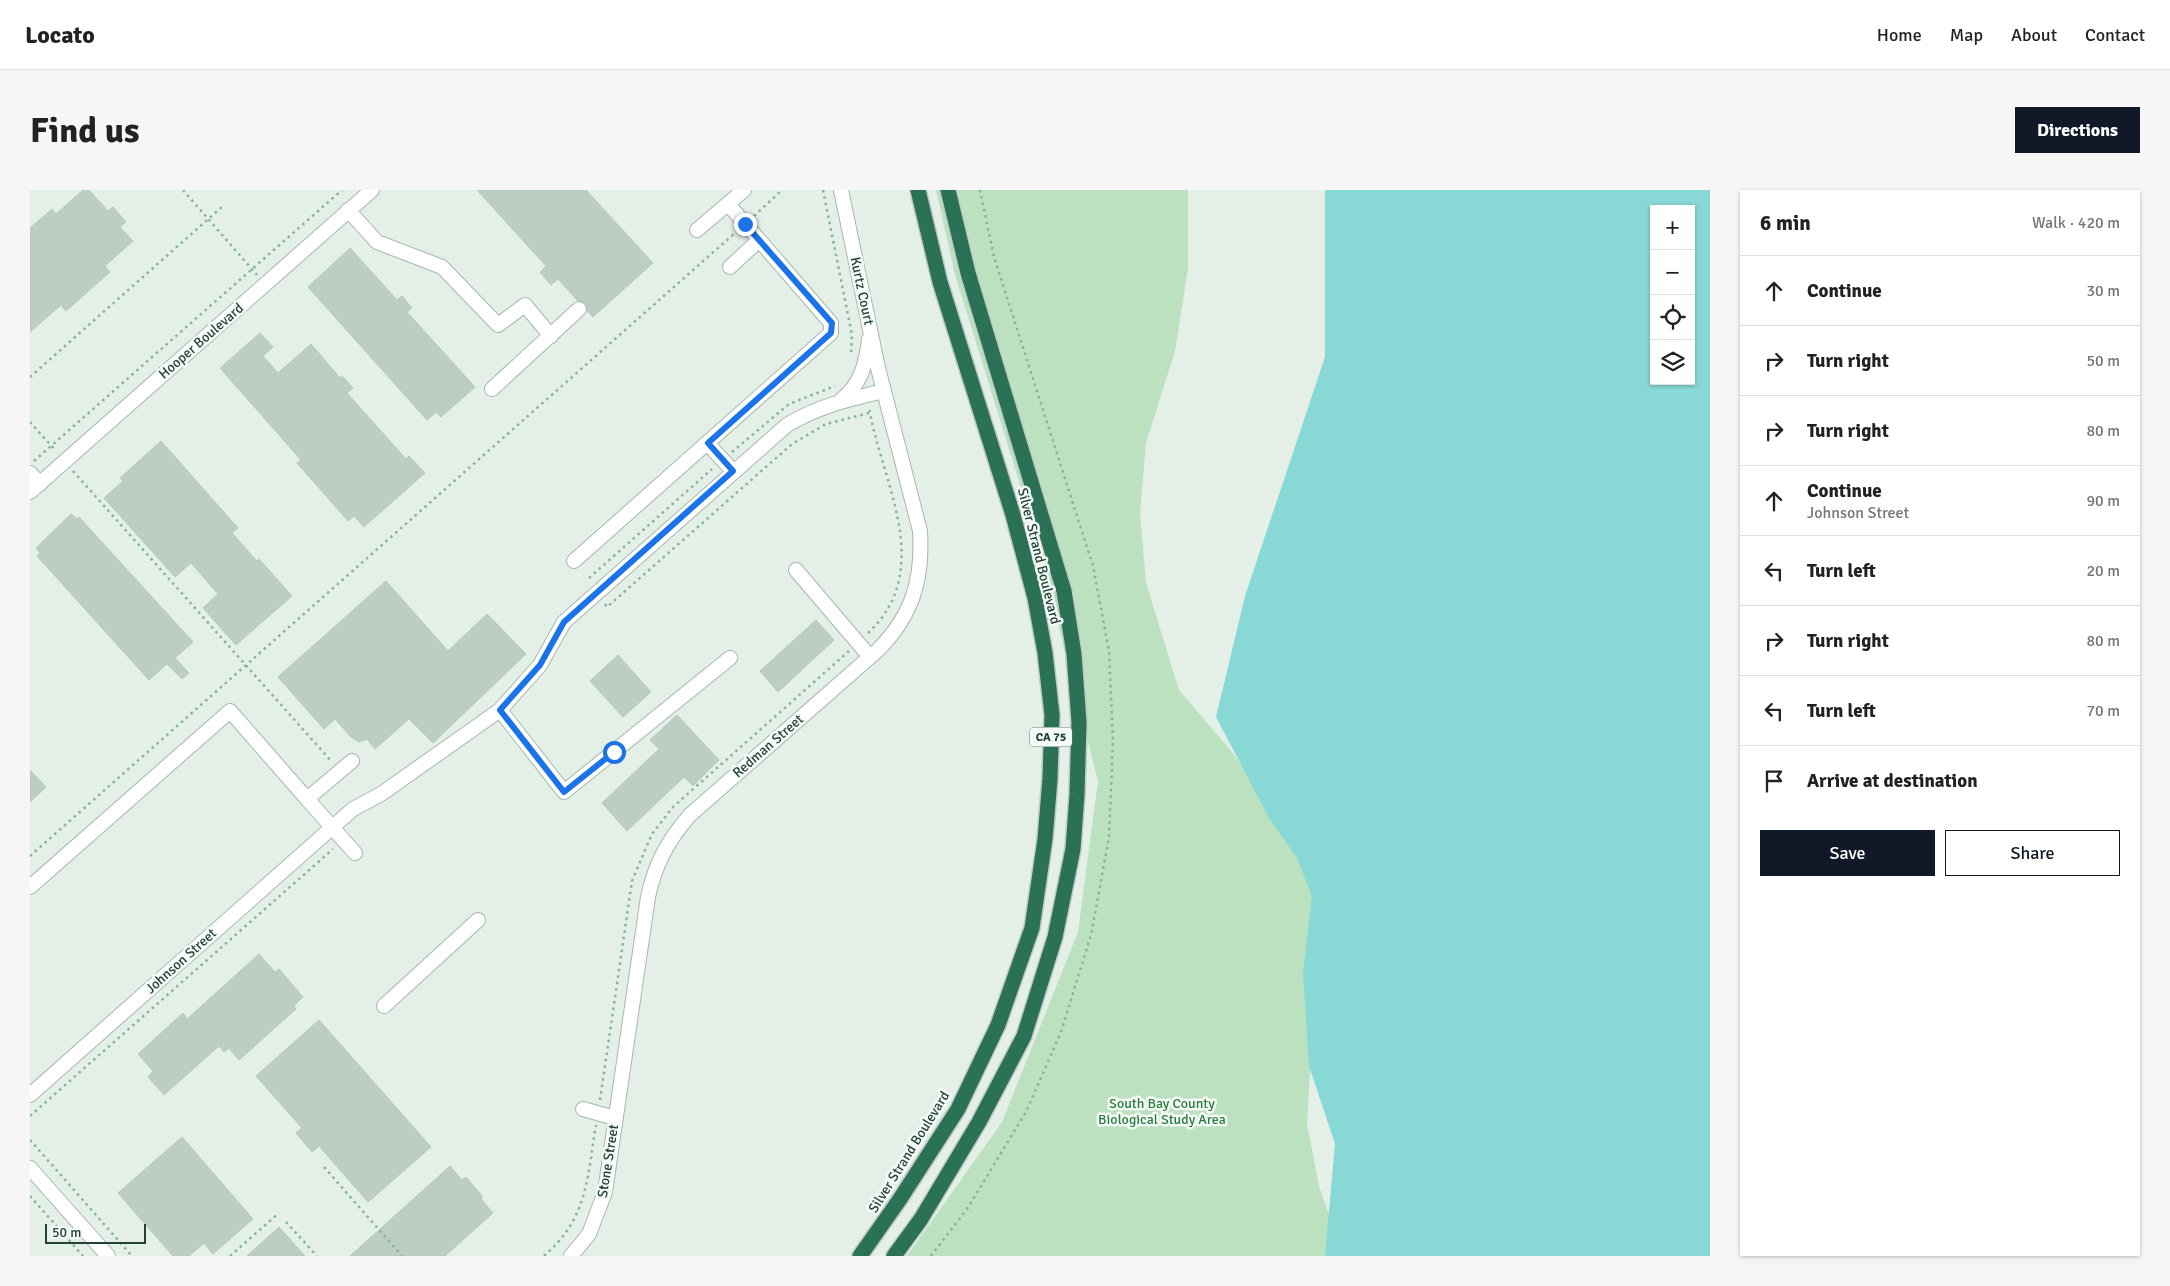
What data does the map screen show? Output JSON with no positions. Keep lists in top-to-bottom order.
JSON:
{
  "streets": {
    "highway": ["Silver Strand Boulevard", "CA 75"],
    "street": [
      "Kurtz Court",
      "Hooper Boulevard",
      "Redman Street",
      "Johnson Street",
      "Stone Street"
    ]
  },
  "crossings": [
    ["Kurtz Court", "Redman Street"],
    ["Redman Street", "Stone Street"]
  ],
  "parks": ["South Bay County Biological Study Area"],
  "scale_bar": "50 m",
  "page": {
    "header": "Locato",
    "nav": [
      "Home",
      "Map",
      "About",
      "Contact"
    ],
    "buttons": [
      "Directions",
      ["Save", "Share"]
    ],
    "title": "Find us",
    "heading": ["6 min", "Walk · 420 m"],
    "map_buttons": ["+", "−"],
    "list": [
      ["Continue", "30 m"],
      ["Turn right", "50 m"],
      ["Turn right", "80 m"],
      ["Continue", "Johnson Street", "90 m"],
      ["Turn left", "20 m"],
      ["Turn right", "80 m"],
      ["Turn left", "70 m"],
      "Arrive at destination"
    ],
    "scale": "50 m"
  }
}
